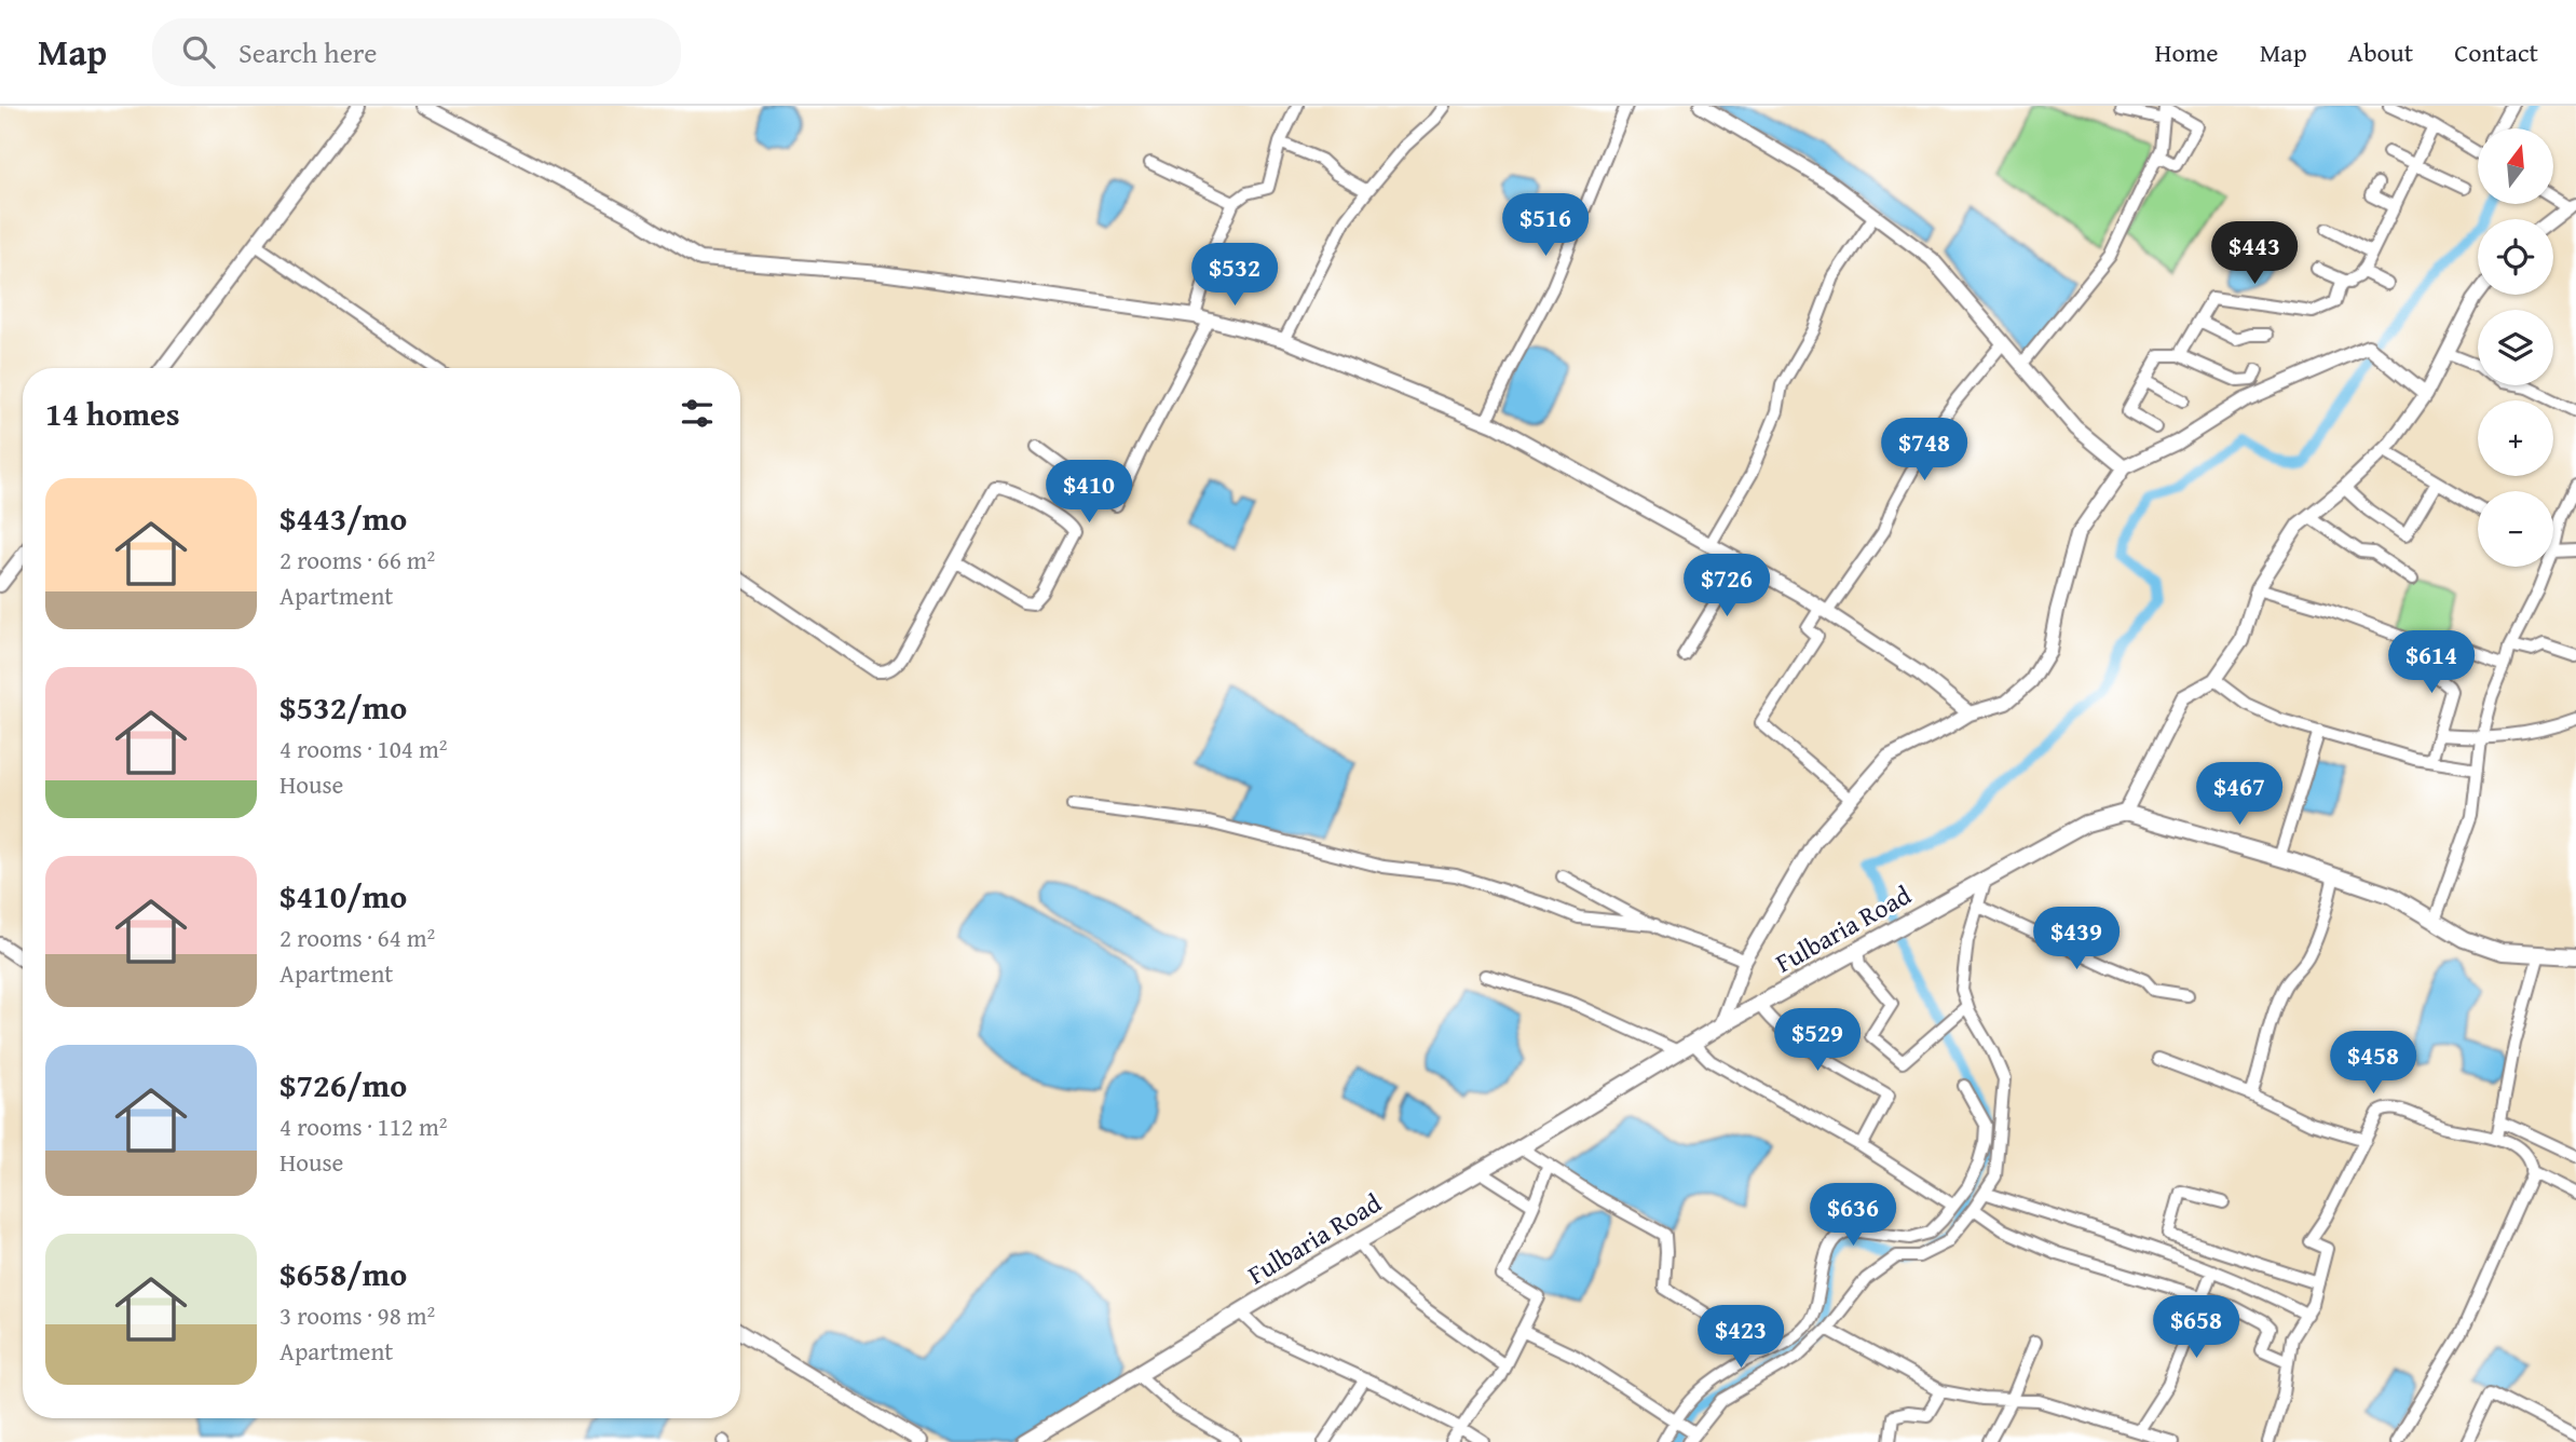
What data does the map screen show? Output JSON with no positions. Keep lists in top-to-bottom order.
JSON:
{
  "streets": {
    "main road": ["Fulbaria Road"]
  },
  "north": "top",
  "page": {
    "header": "Map",
    "search": "Search here",
    "nav": [
      "Home",
      "Map",
      "About",
      "Contact"
    ],
    "map_buttons": ["+", "−"],
    "price": [
      "$516",
      "$443",
      "$532",
      "$748",
      "$410",
      "$726",
      "$614",
      "$467",
      "$439",
      "$529",
      "$458",
      "$636",
      "$658",
      "$423"
    ],
    "heading": "14 homes",
    "list": [
      {
        "name": "$443/mo",
        "note": "2 rooms · 66 m² · Apartment"
      },
      {
        "name": "$532/mo",
        "note": "4 rooms · 104 m² · House"
      },
      {
        "name": "$410/mo",
        "note": "2 rooms · 64 m² · Apartment"
      },
      {
        "name": "$726/mo",
        "note": "4 rooms · 112 m² · House"
      },
      {
        "name": "$658/mo",
        "note": "3 rooms · 98 m² · Apartment"
      }
    ]
  }
}
